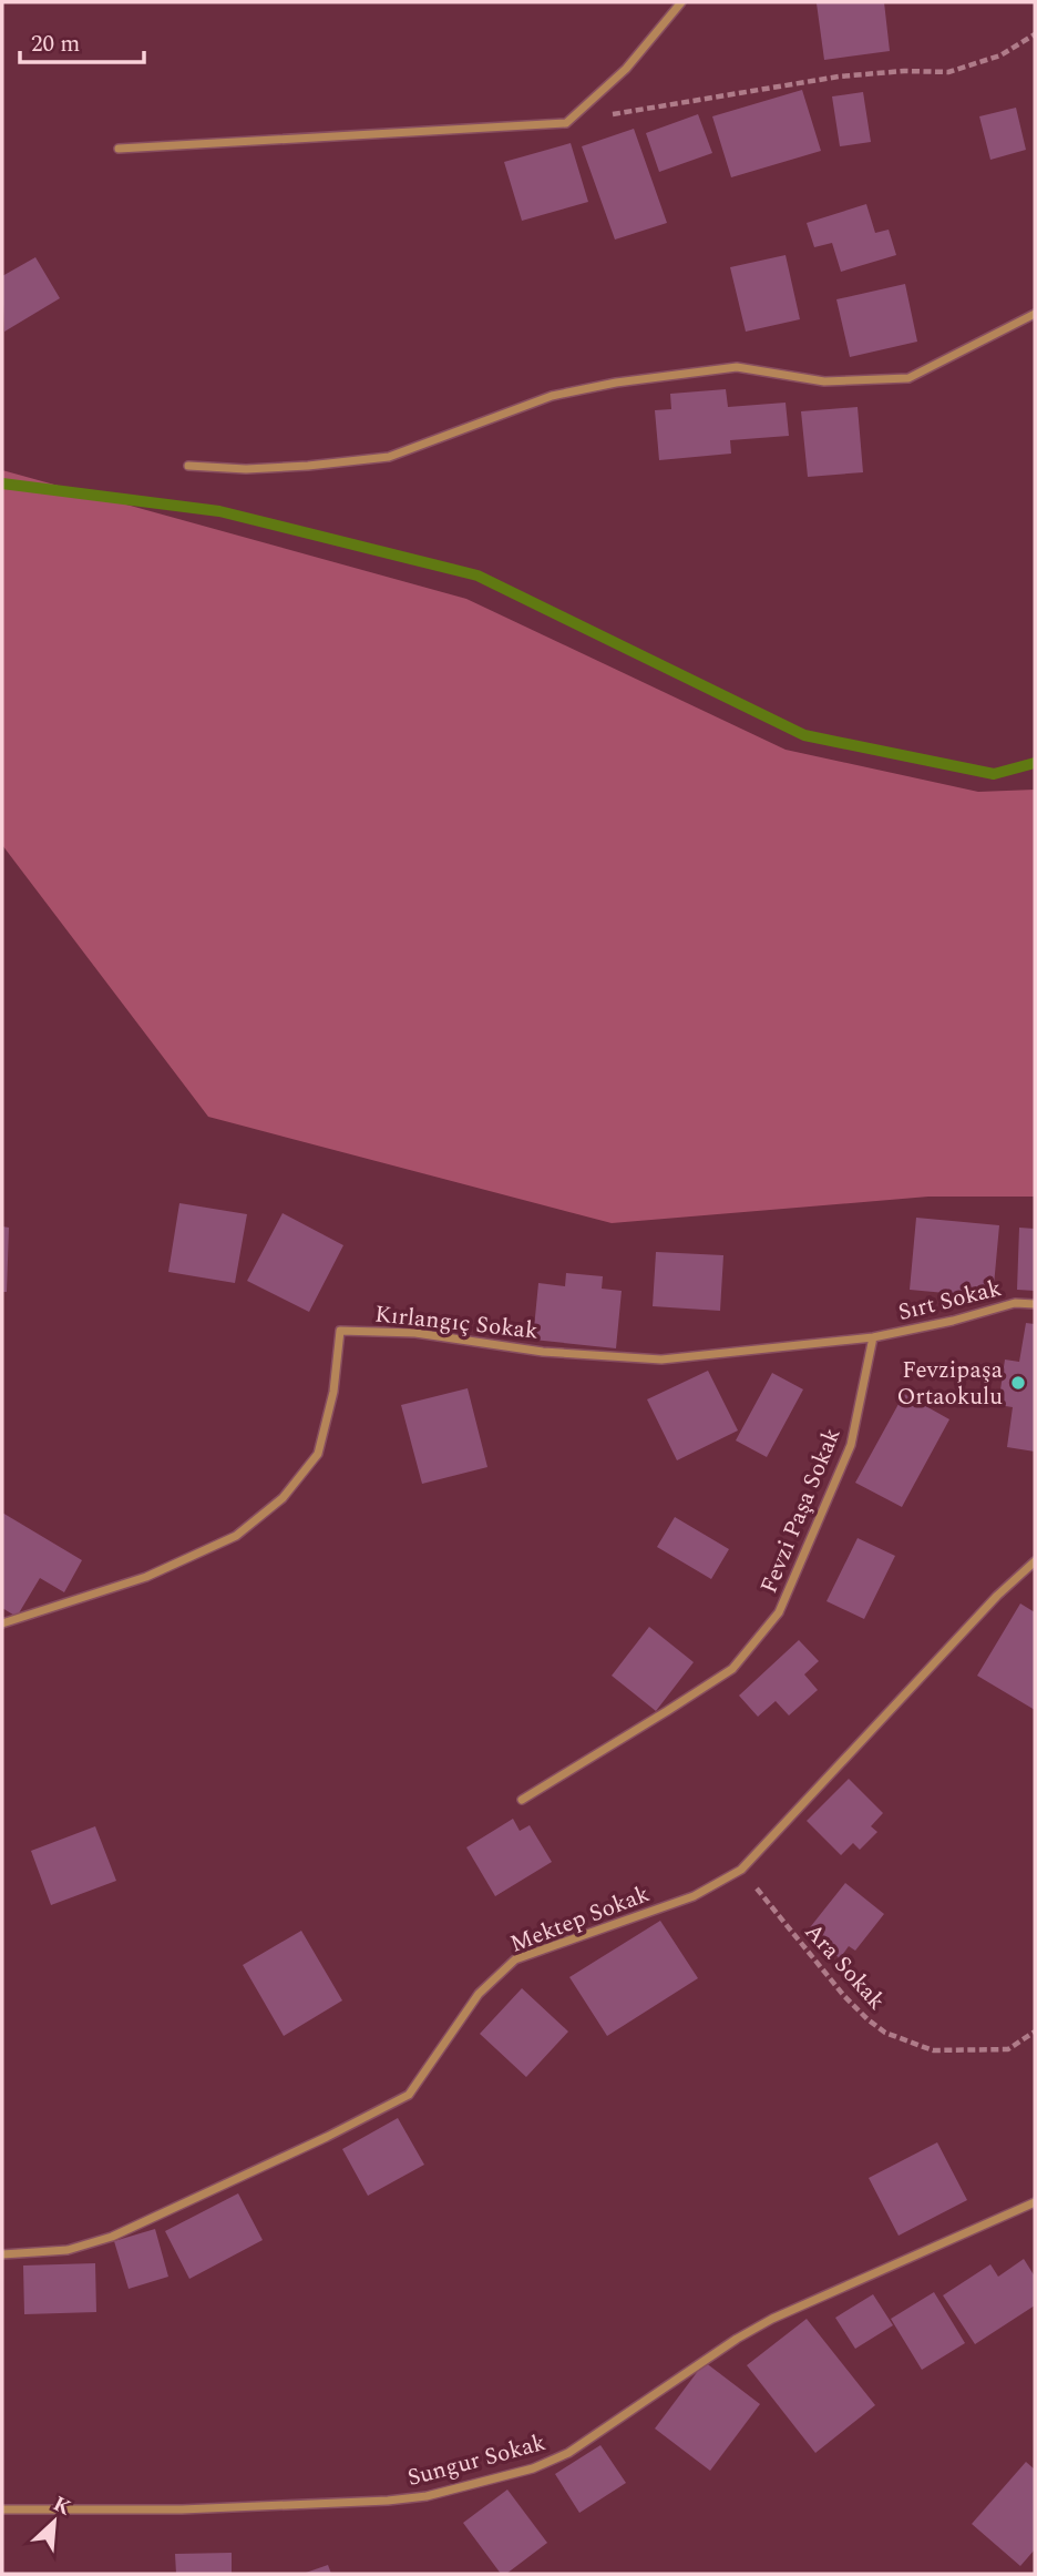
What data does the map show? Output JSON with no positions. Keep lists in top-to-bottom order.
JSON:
{
  "streets": {
    "street": [
      "Sırt Sokak",
      "Kırlangıç Sokak",
      "Fevzi Paşa Sokak",
      "Mektep Sokak",
      "Sungur Sokak"
    ],
    "path": ["Ara Sokak"]
  },
  "crossings": [
    ["Sırt Sokak", "Kırlangıç Sokak"],
    ["Sırt Sokak", "Fevzi Paşa Sokak"],
    ["Kırlangıç Sokak", "Fevzi Paşa Sokak"],
    ["Mektep Sokak", "Ara Sokak"]
  ],
  "places": ["Fevzipaşa Ortaokulu"],
  "scale_bar": "20 m",
  "north": "top right"
}
